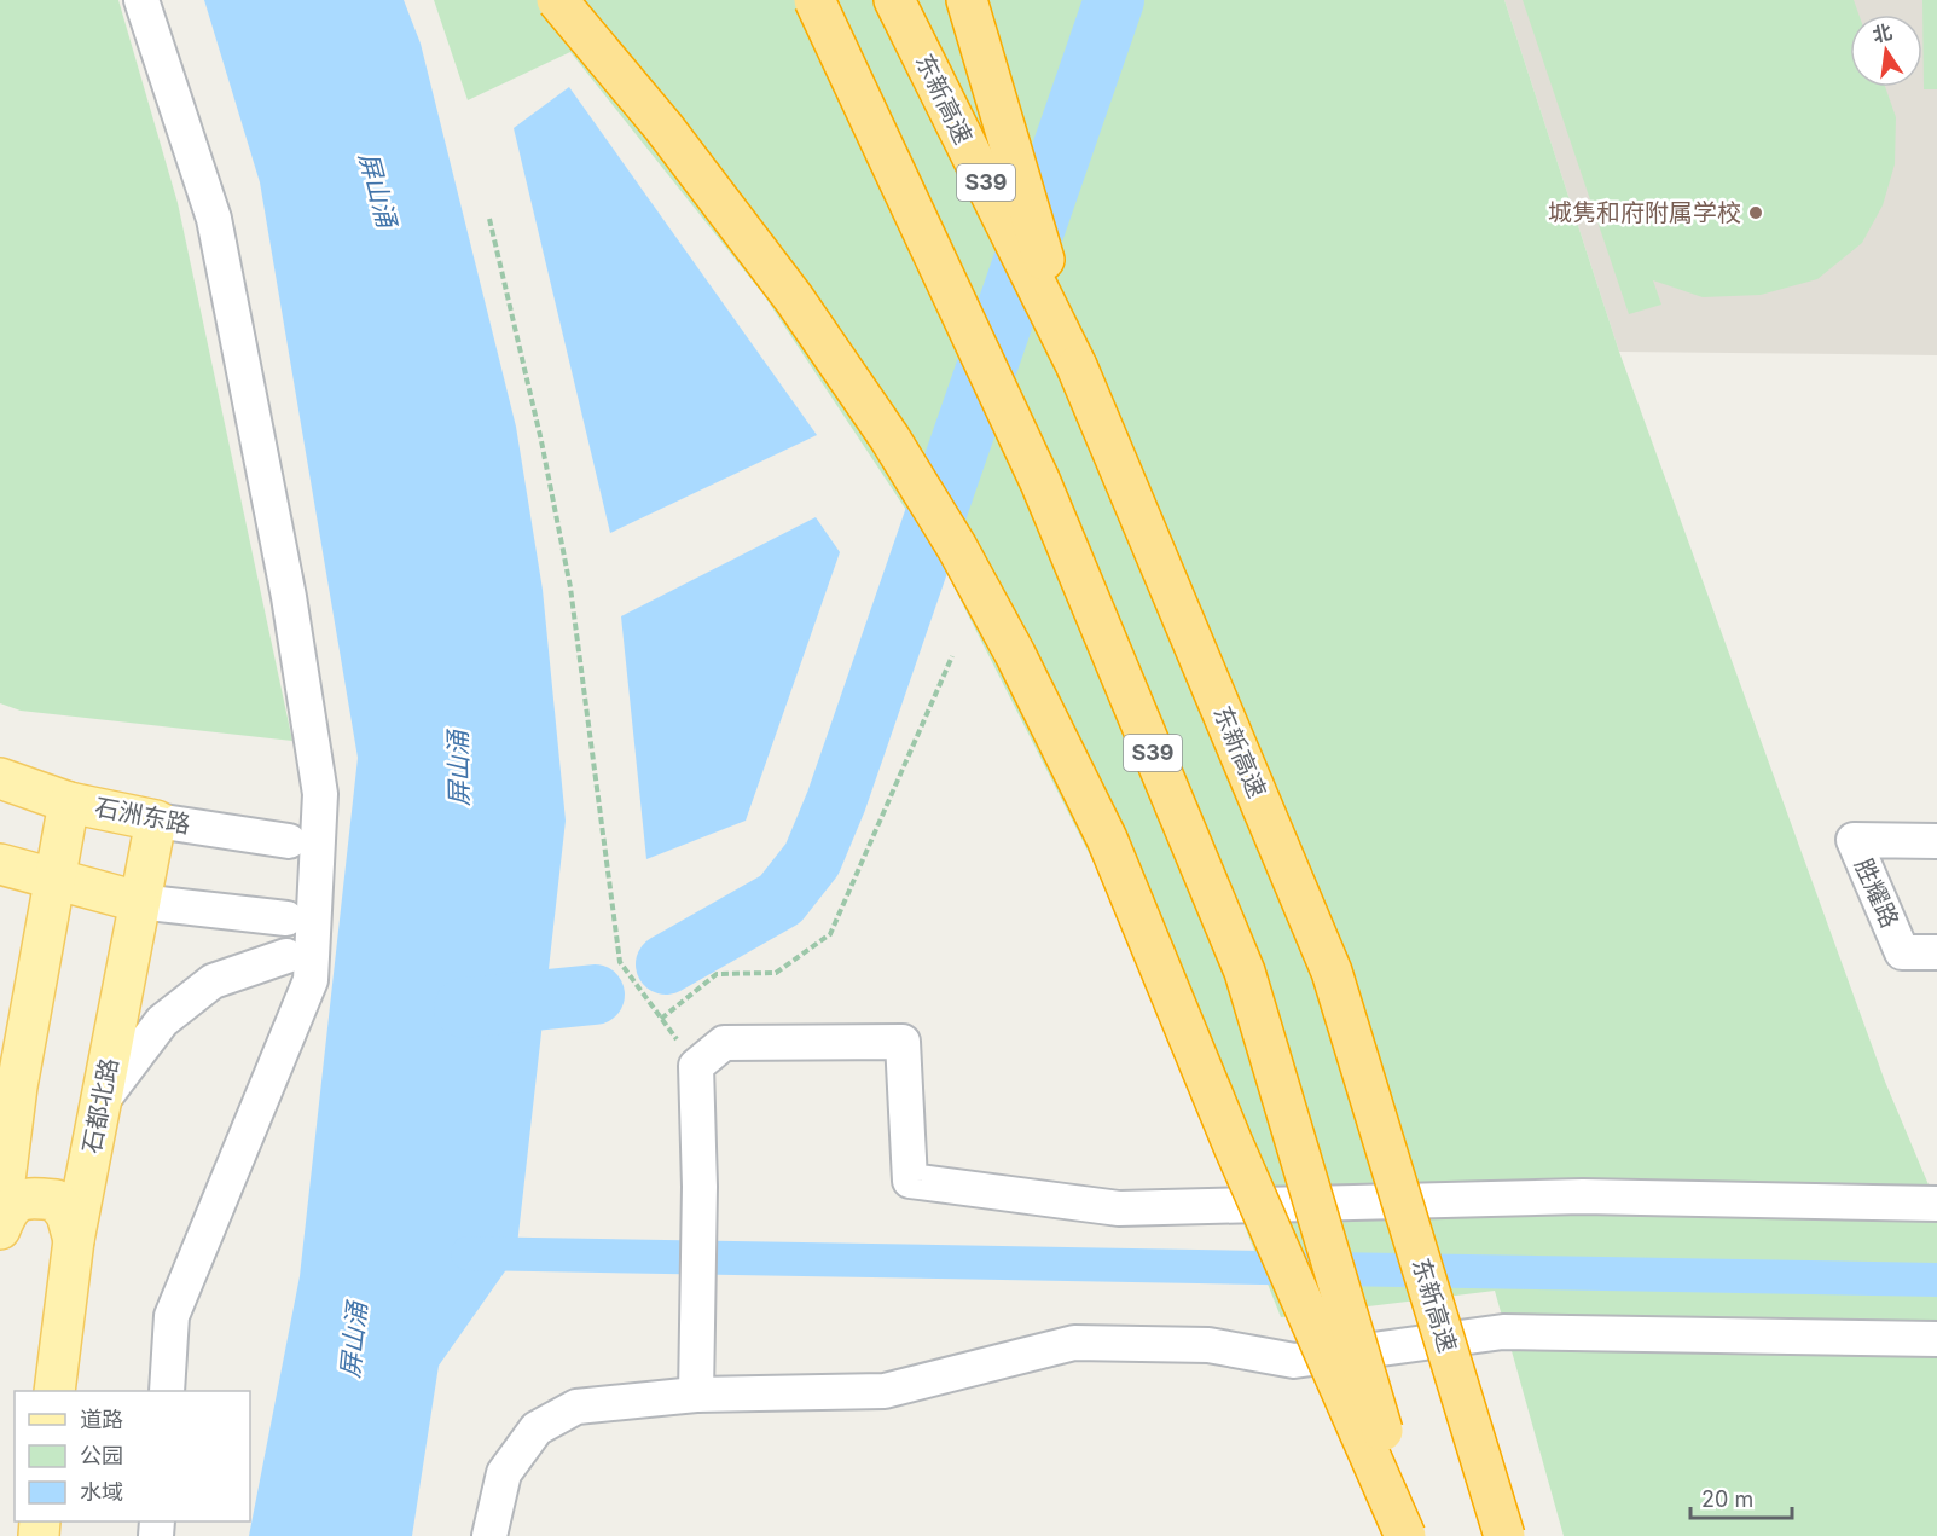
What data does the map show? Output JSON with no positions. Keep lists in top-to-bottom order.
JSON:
{
  "streets": {
    "highway": ["东新高速", "S39"],
    "main road": ["石洲东路", "石都北路"],
    "street": ["胜耀路"]
  },
  "crossings": [
    ["石洲东路", "石都北路"]
  ],
  "water": ["屏山涌"],
  "places": ["城隽和府附属学校"],
  "legend": ["道路", "公园", "水域"],
  "scale_bar": "20 m",
  "north": "top"
}
